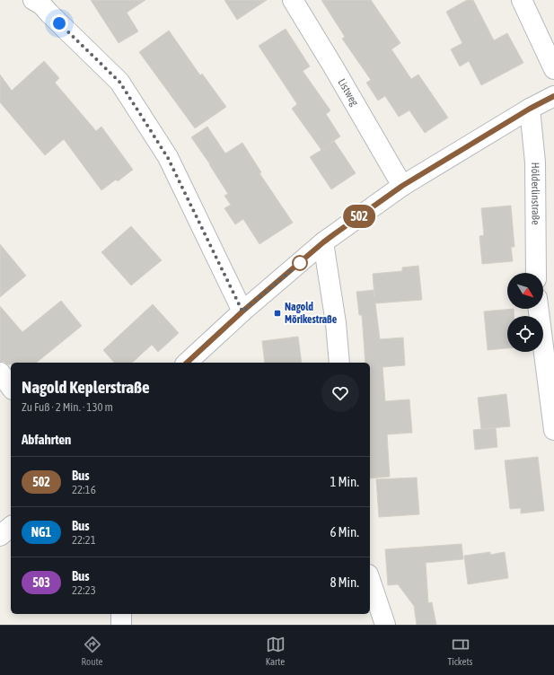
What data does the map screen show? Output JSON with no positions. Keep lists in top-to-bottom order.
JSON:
{
  "streets": {
    "street": ["Listweg", "Hölderlinstraße"]
  },
  "places": {
    "transit": ["Nagold Mörikestraße"]
  },
  "lines": ["bus line 502"],
  "north": "bottom right",
  "page": {
    "on_map": "502",
    "heading": [
      ["Nagold Keplerstraße", "Zu Fuß · 2 Min. · 130 m"],
      "Abfahrten"
    ],
    "list": [
      {
        "mark": "502",
        "name": "Bus",
        "note": "22:16",
        "value": "1 Min."
      },
      {
        "mark": "NG1",
        "name": "Bus",
        "note": "22:21",
        "value": "6 Min."
      },
      {
        "mark": "503",
        "name": "Bus",
        "note": "22:23",
        "value": "8 Min."
      }
    ],
    "tabs": ["Route", "Karte", "Tickets"]
  }
}
